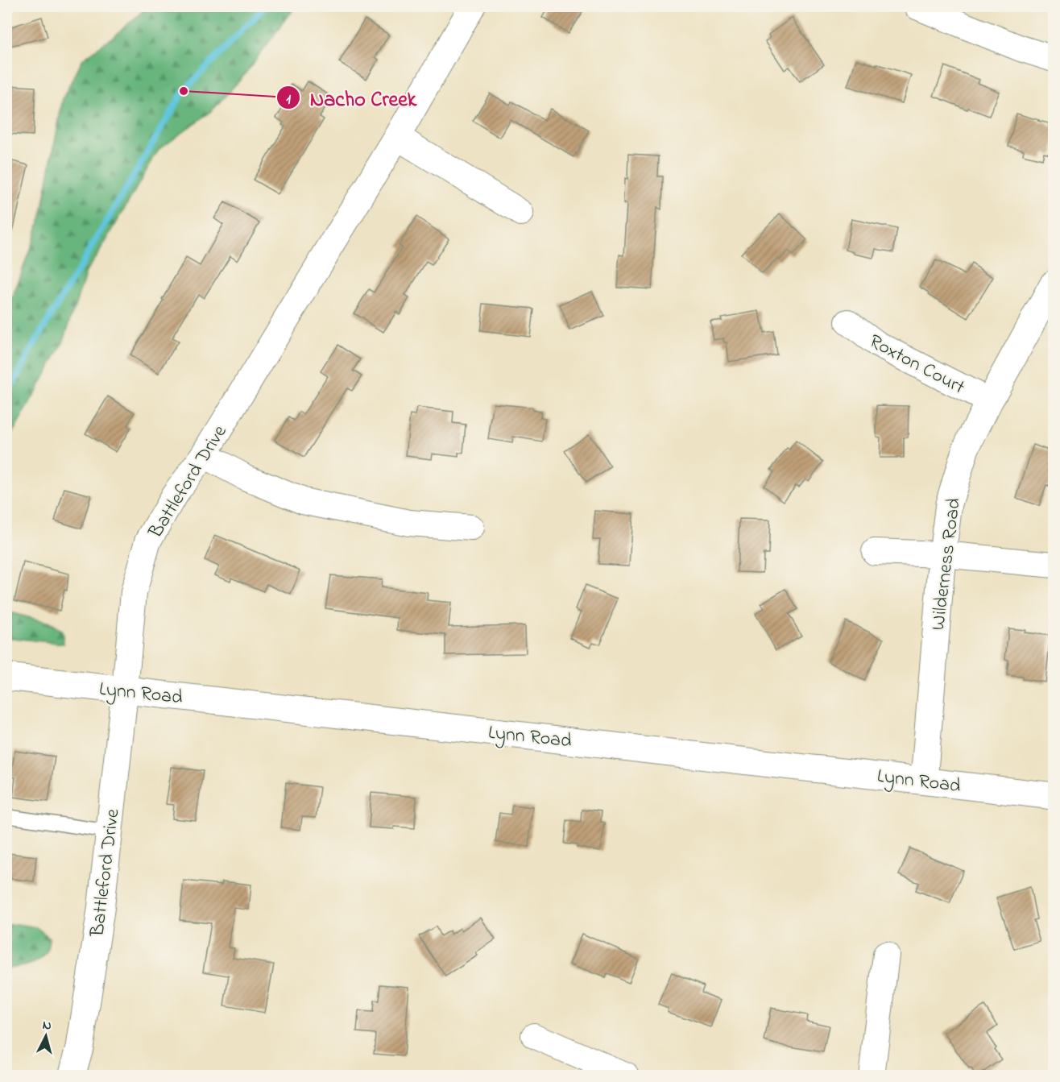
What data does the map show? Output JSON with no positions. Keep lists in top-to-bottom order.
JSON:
{
  "streets": {
    "main road": ["Battleford Drive", "Wilderness Road", "Lynn Road"],
    "street": ["Roxton Court"]
  },
  "crossings": [
    ["Roxton Court", "Wilderness Road"],
    ["Battleford Drive", "Lynn Road"],
    ["Wilderness Road", "Lynn Road"]
  ],
  "places": ["Nacho Creek"],
  "north": "top"
}
